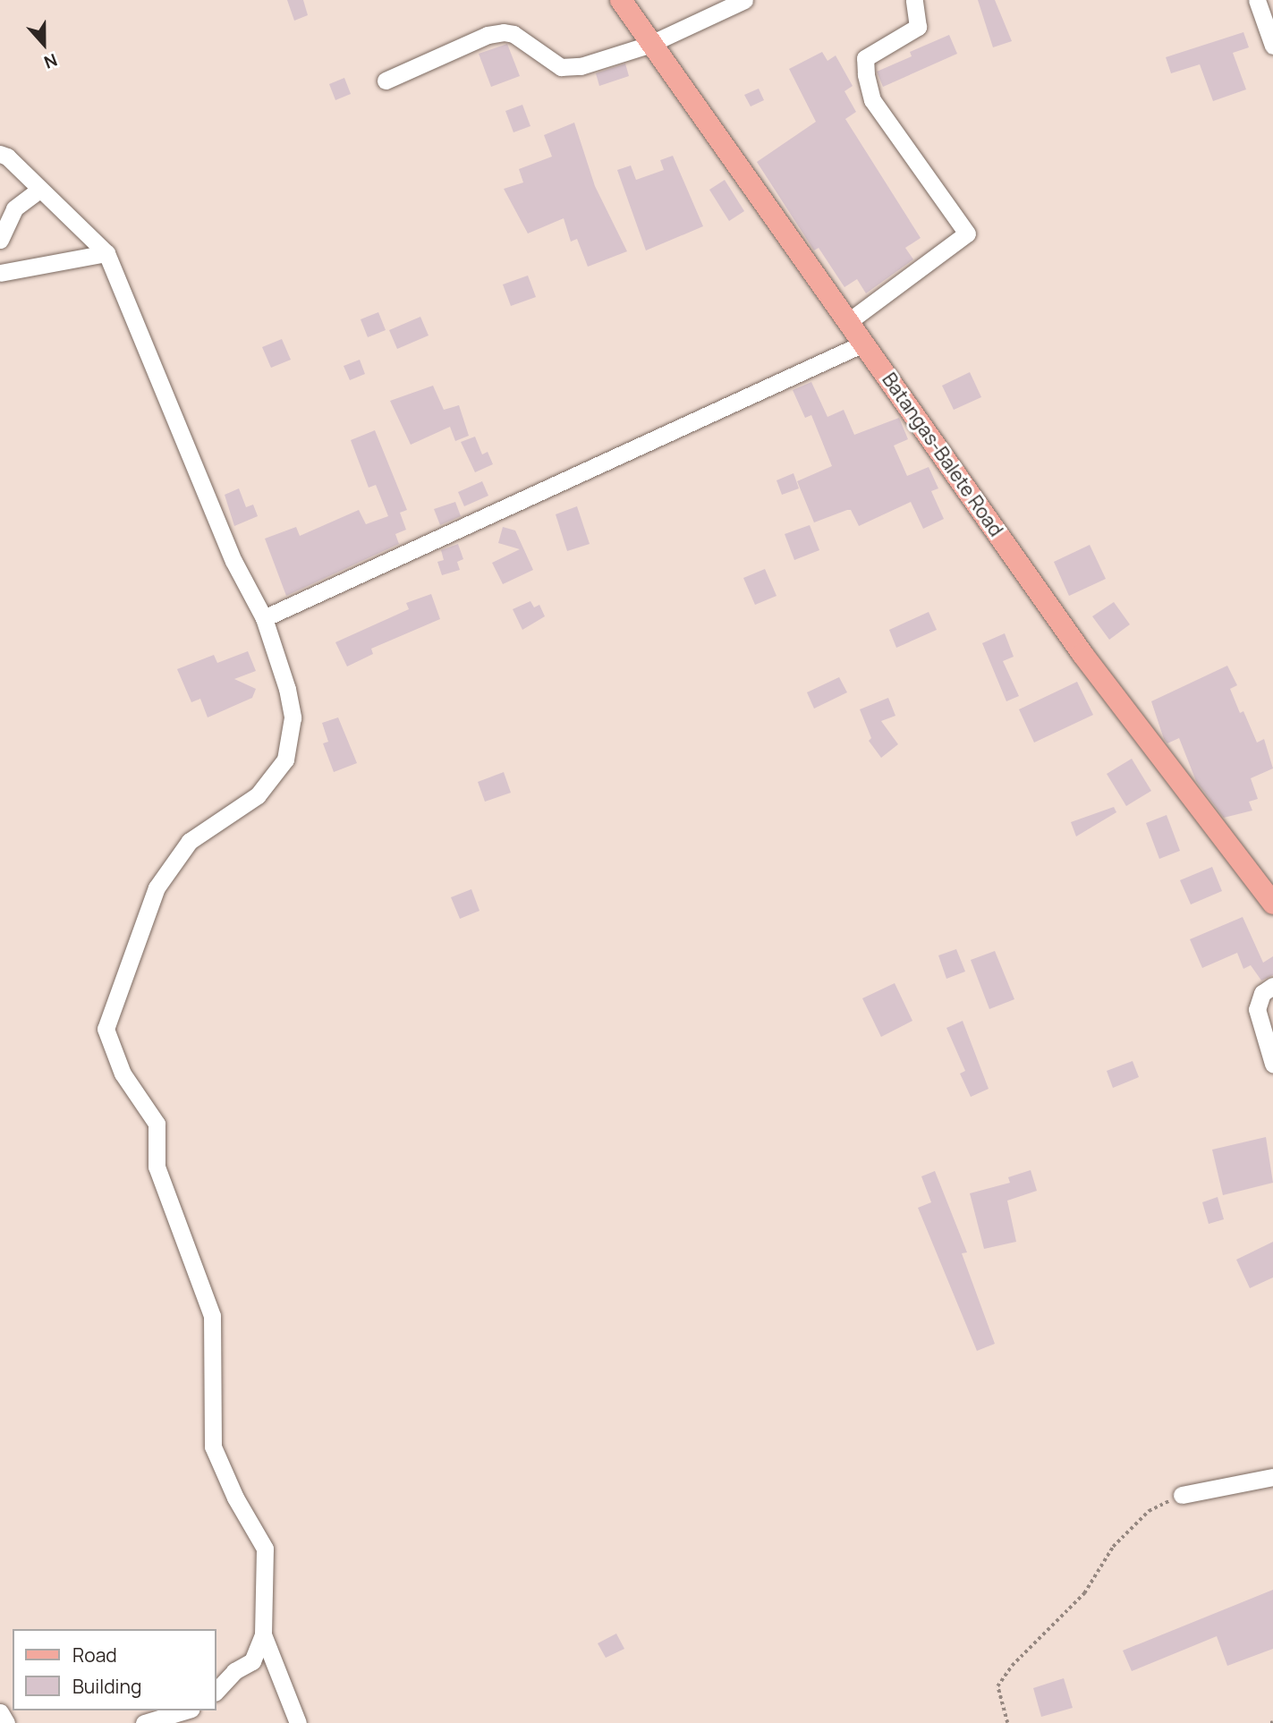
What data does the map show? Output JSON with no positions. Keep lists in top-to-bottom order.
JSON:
{
  "streets": {
    "main road": ["Batangas-Balete Road"]
  },
  "legend": ["Road", "Building"],
  "north": "bottom"
}
